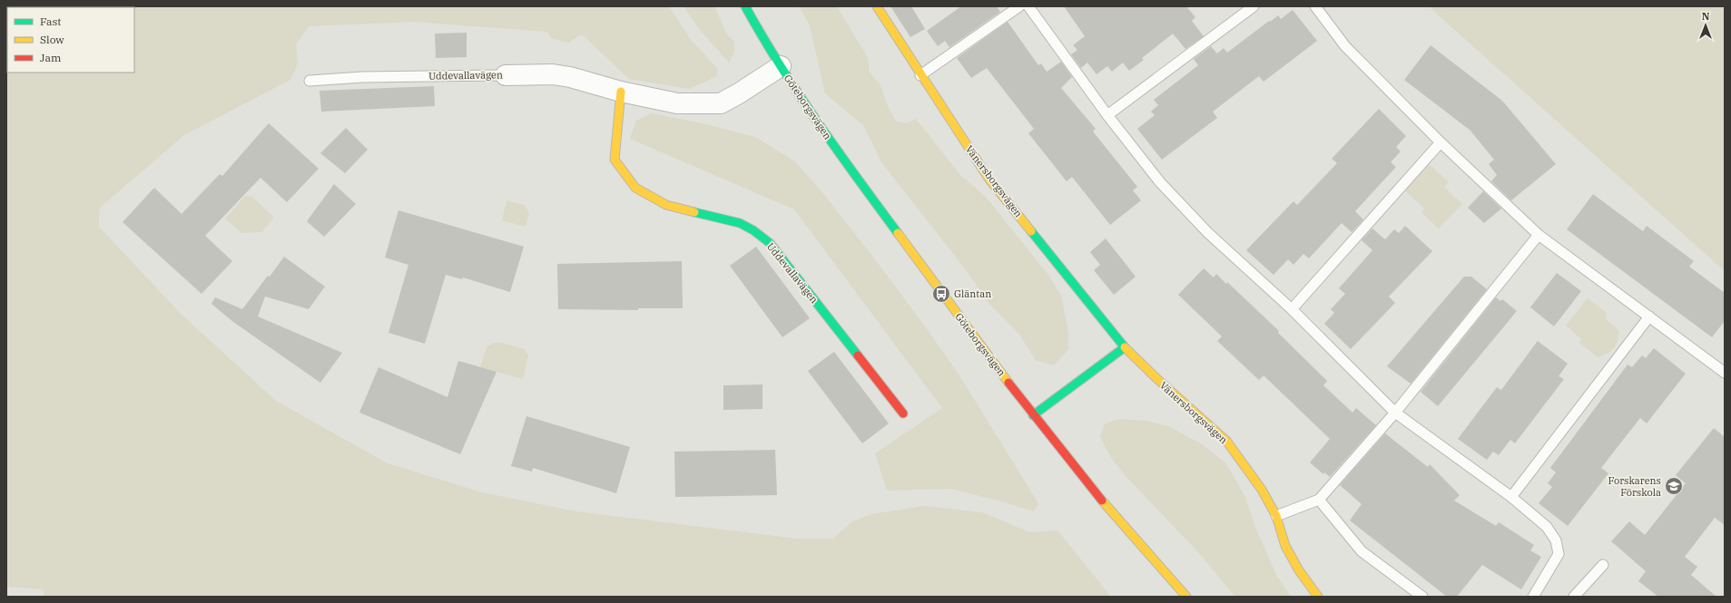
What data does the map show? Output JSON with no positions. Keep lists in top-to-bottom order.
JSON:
{
  "streets": {
    "street": ["Uddevallavägen", "Göteborgsvägen", "Vänersborgsvägen"]
  },
  "crossings": [
    ["Uddevallavägen", "Göteborgsvägen"]
  ],
  "places": {
    "bus stop": ["Gläntan"],
    "school or university": ["Forskarens Förskola"]
  },
  "legend": ["Fast", "Slow", "Jam"],
  "north": "top"
}
